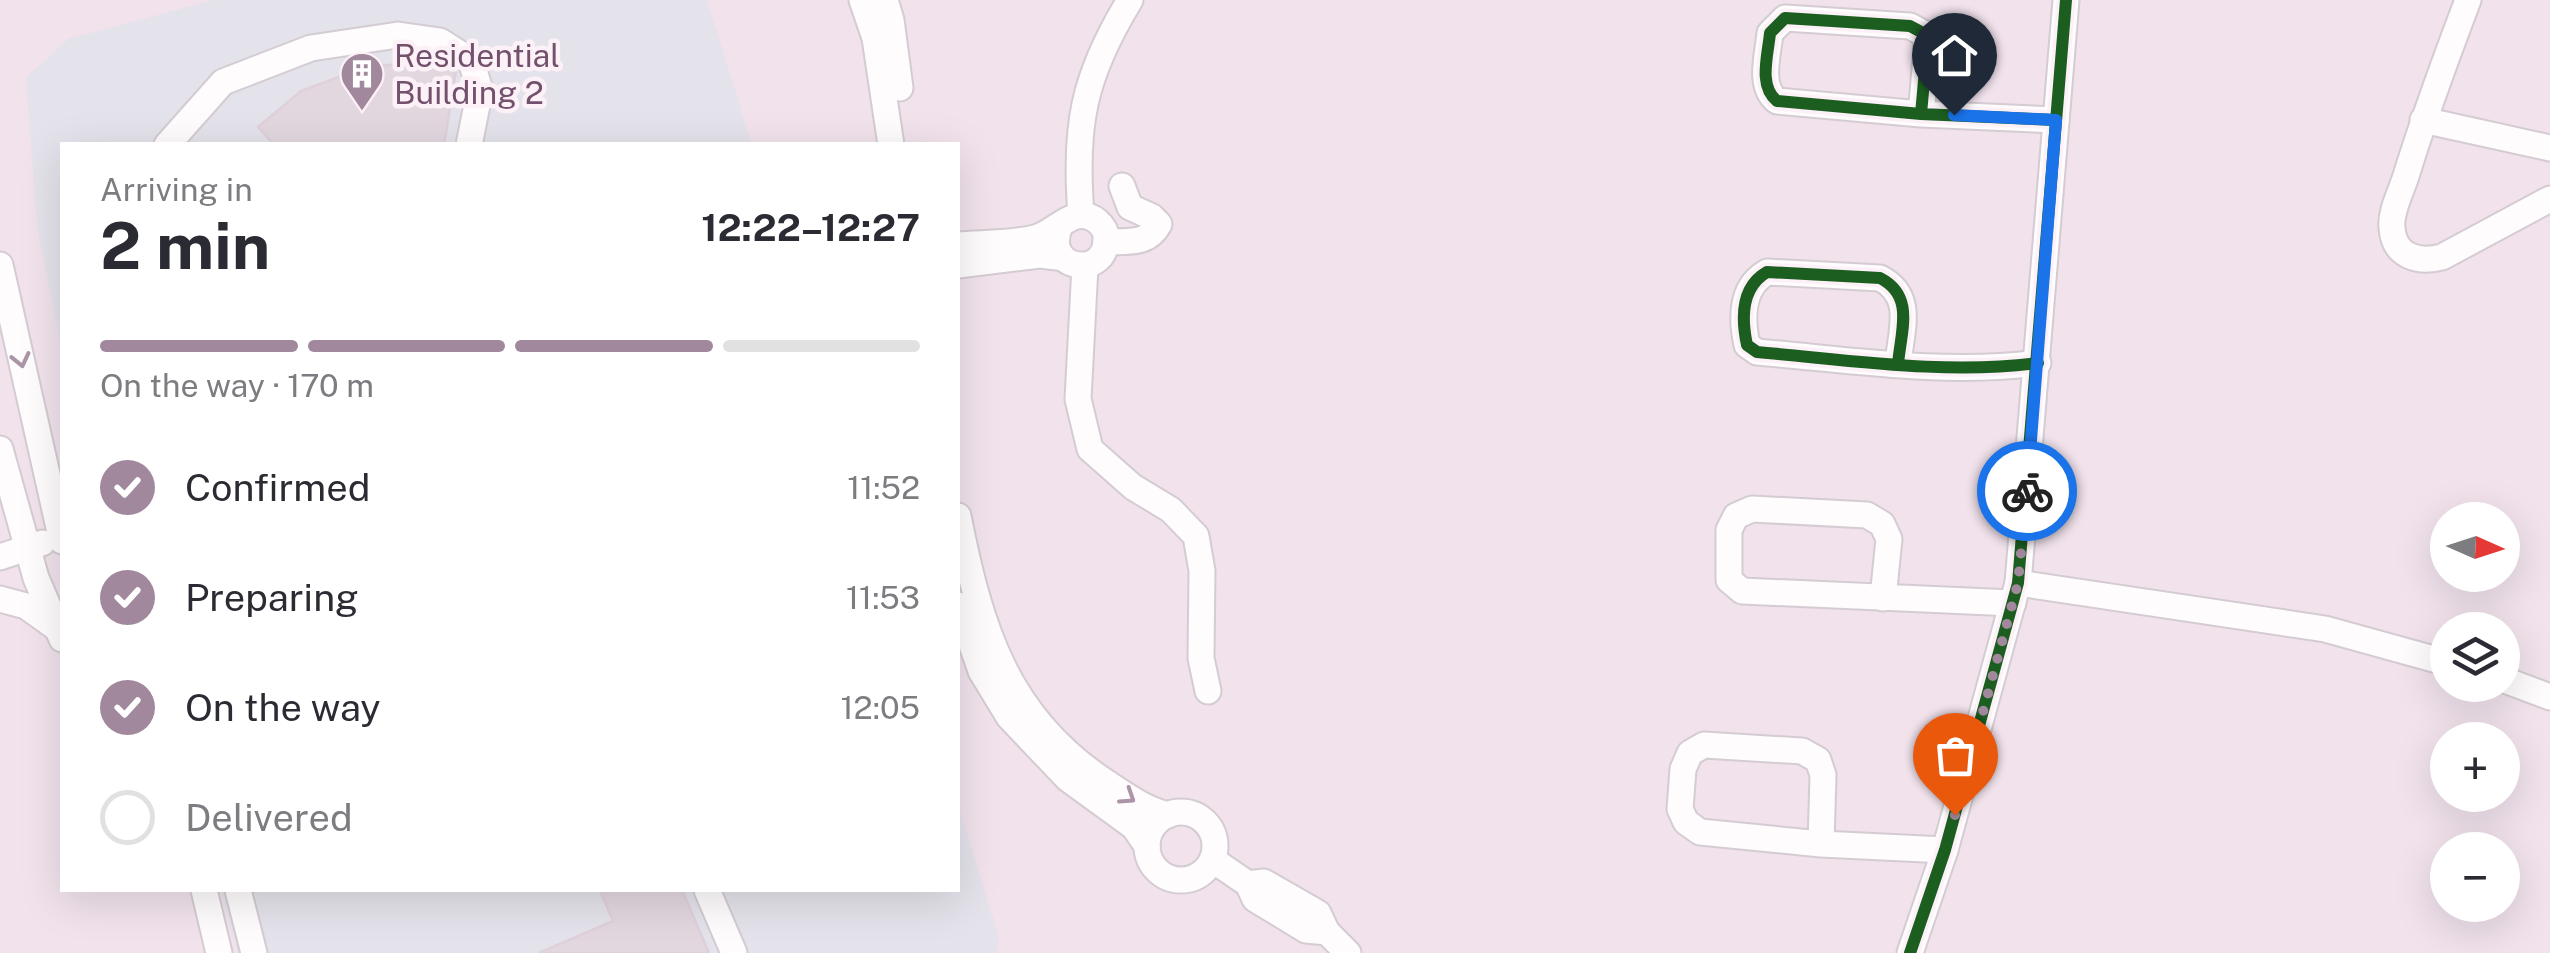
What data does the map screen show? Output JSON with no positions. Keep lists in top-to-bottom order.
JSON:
{
  "places": {
    "building": ["Residential Building 2"]
  },
  "north": "right",
  "page": {
    "heading": ["2 min", "Arriving in", "12:22–12:27"],
    "bar": "On the way · 170 m",
    "list": [
      ["Confirmed", "11:52"],
      ["Preparing", "11:53"],
      ["On the way", "12:05"],
      "Delivered"
    ],
    "map_buttons": ["+", "−"]
  }
}
